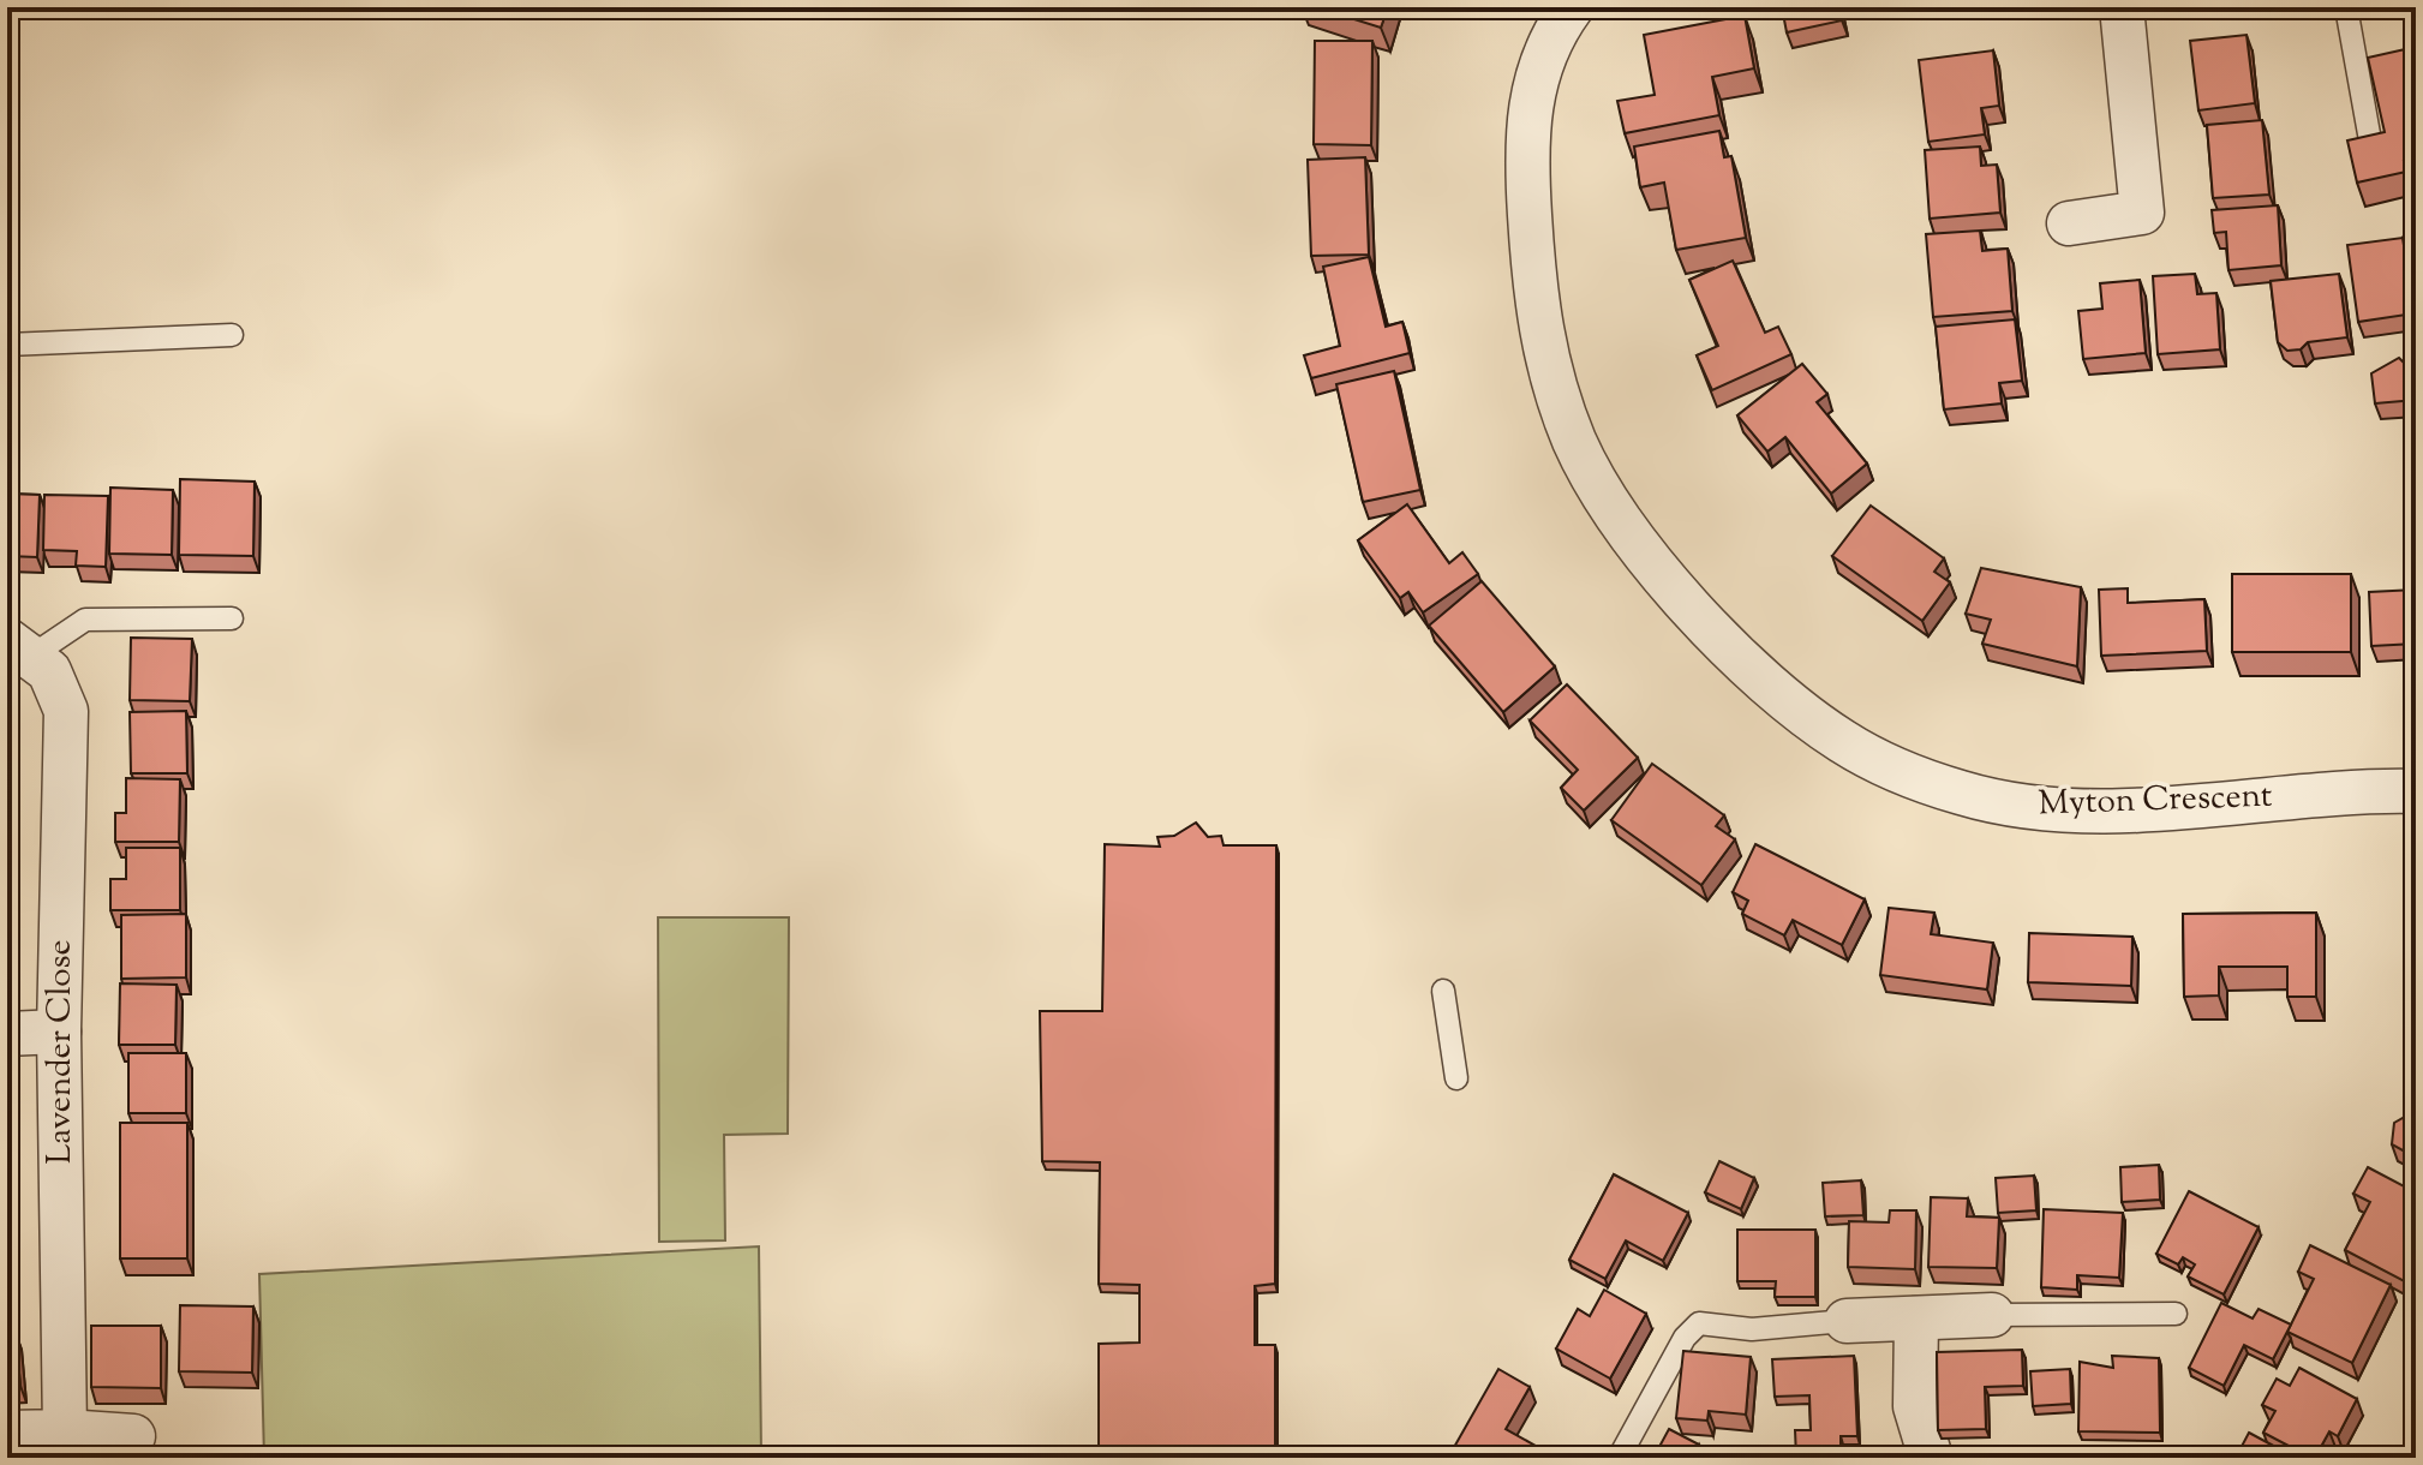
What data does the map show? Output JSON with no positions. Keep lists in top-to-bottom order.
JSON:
{
  "streets": {
    "street": ["Myton Crescent", "Lavender Close"]
  }
}
